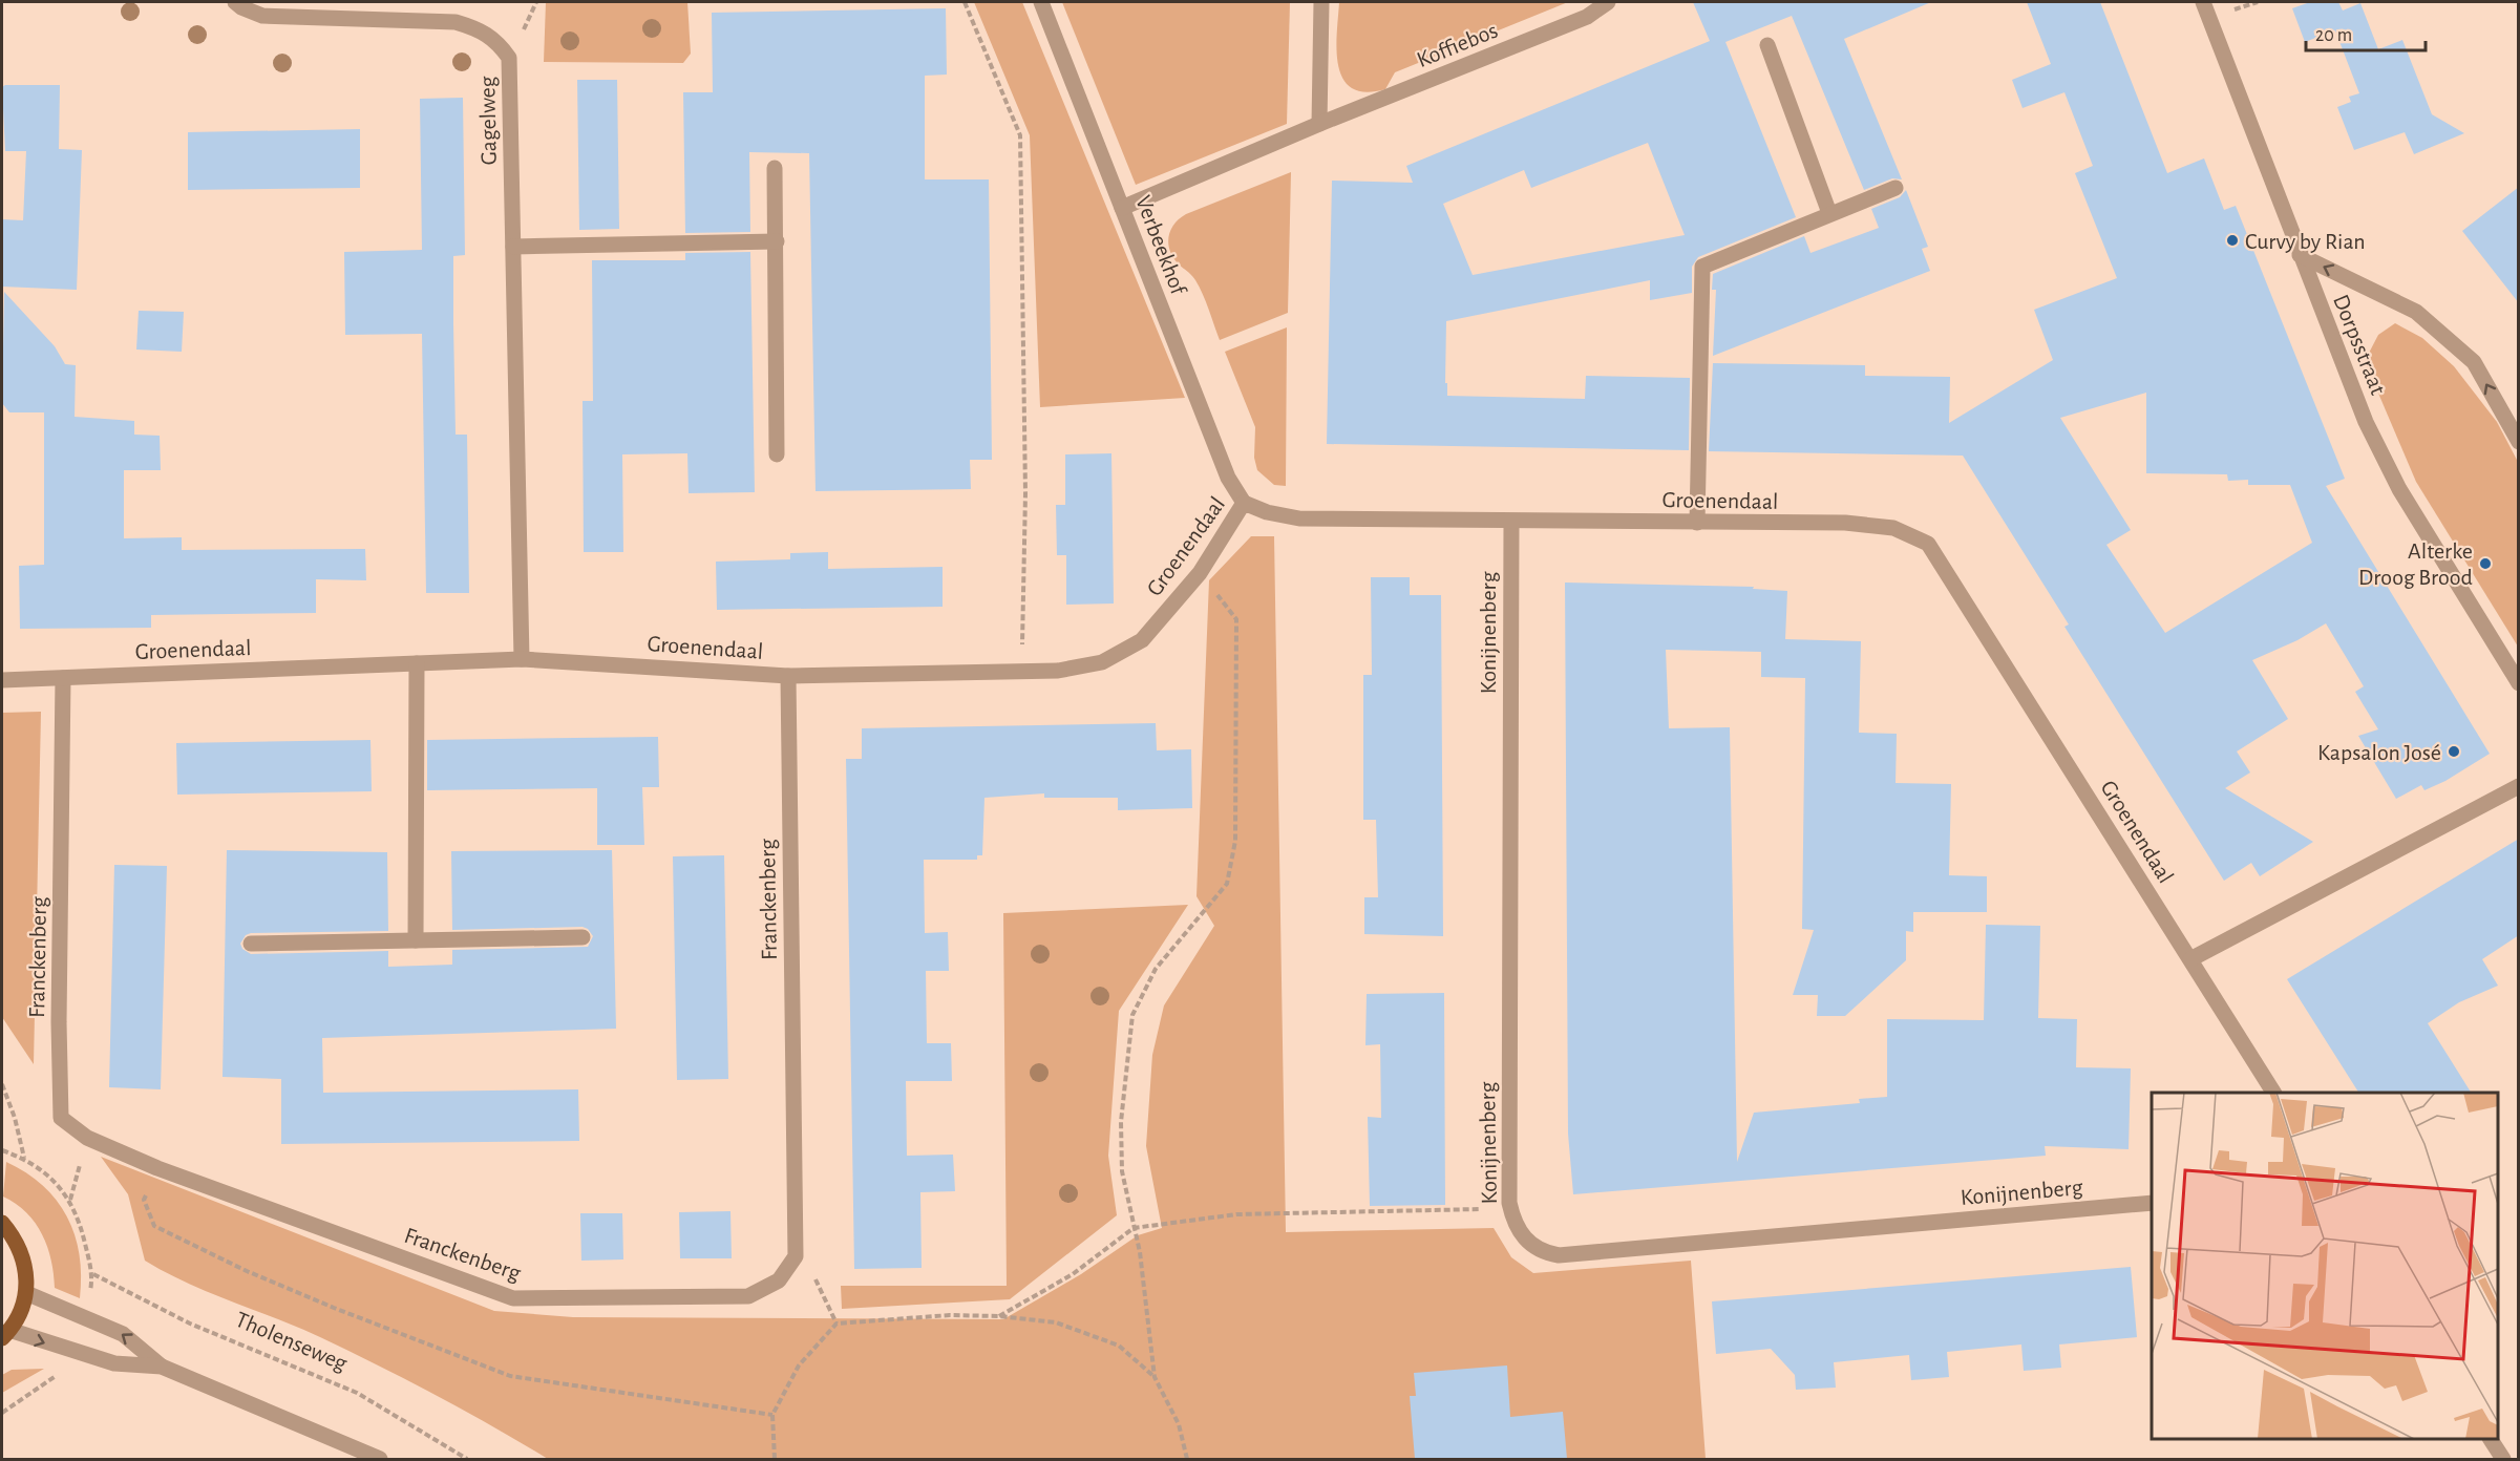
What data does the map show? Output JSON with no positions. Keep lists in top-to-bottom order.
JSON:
{
  "streets": {
    "street": [
      "Koffiebos",
      "Gagelweg",
      "Verbeekhof",
      "Dorpsstraat",
      "Groenendaal",
      "Konijnenberg",
      "Franckenberg"
    ],
    "path": ["Tholenseweg"]
  },
  "crossings": [
    ["Koffiebos", "Verbeekhof"],
    ["Gagelweg", "Groenendaal"],
    ["Verbeekhof", "Groenendaal"],
    ["Groenendaal", "Konijnenberg"],
    ["Groenendaal", "Franckenberg"]
  ],
  "places": ["Curvy by Rian", "Alterke Droog Brood", "Kapsalon José"],
  "scale_bar": "20 m"
}
